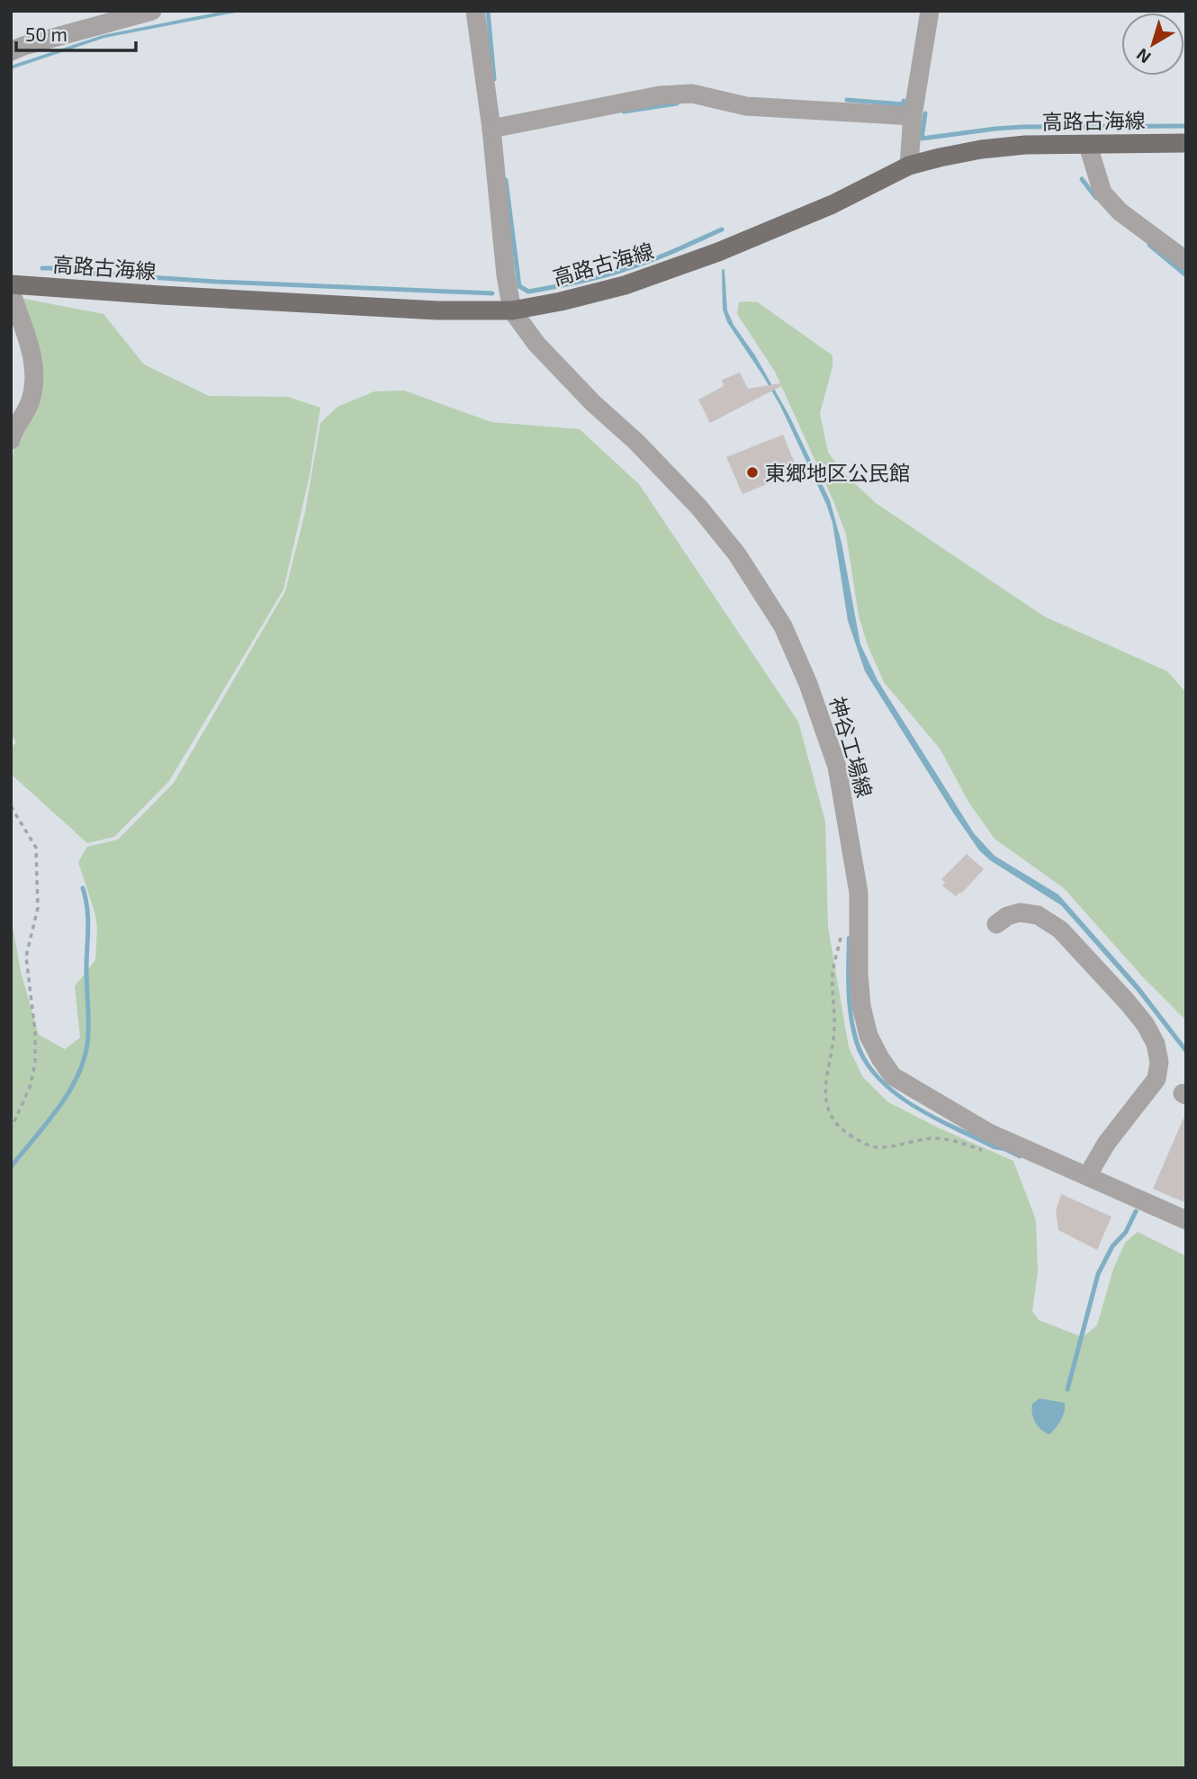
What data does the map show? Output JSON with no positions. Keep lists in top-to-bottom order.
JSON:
{
  "streets": {
    "main road": ["高路古海線"],
    "street": ["神谷工場線"]
  },
  "crossings": [
    ["高路古海線", "神谷工場線"]
  ],
  "places": ["東郷地区公民館"],
  "scale_bar": "50 m",
  "north": "bottom left"
}
